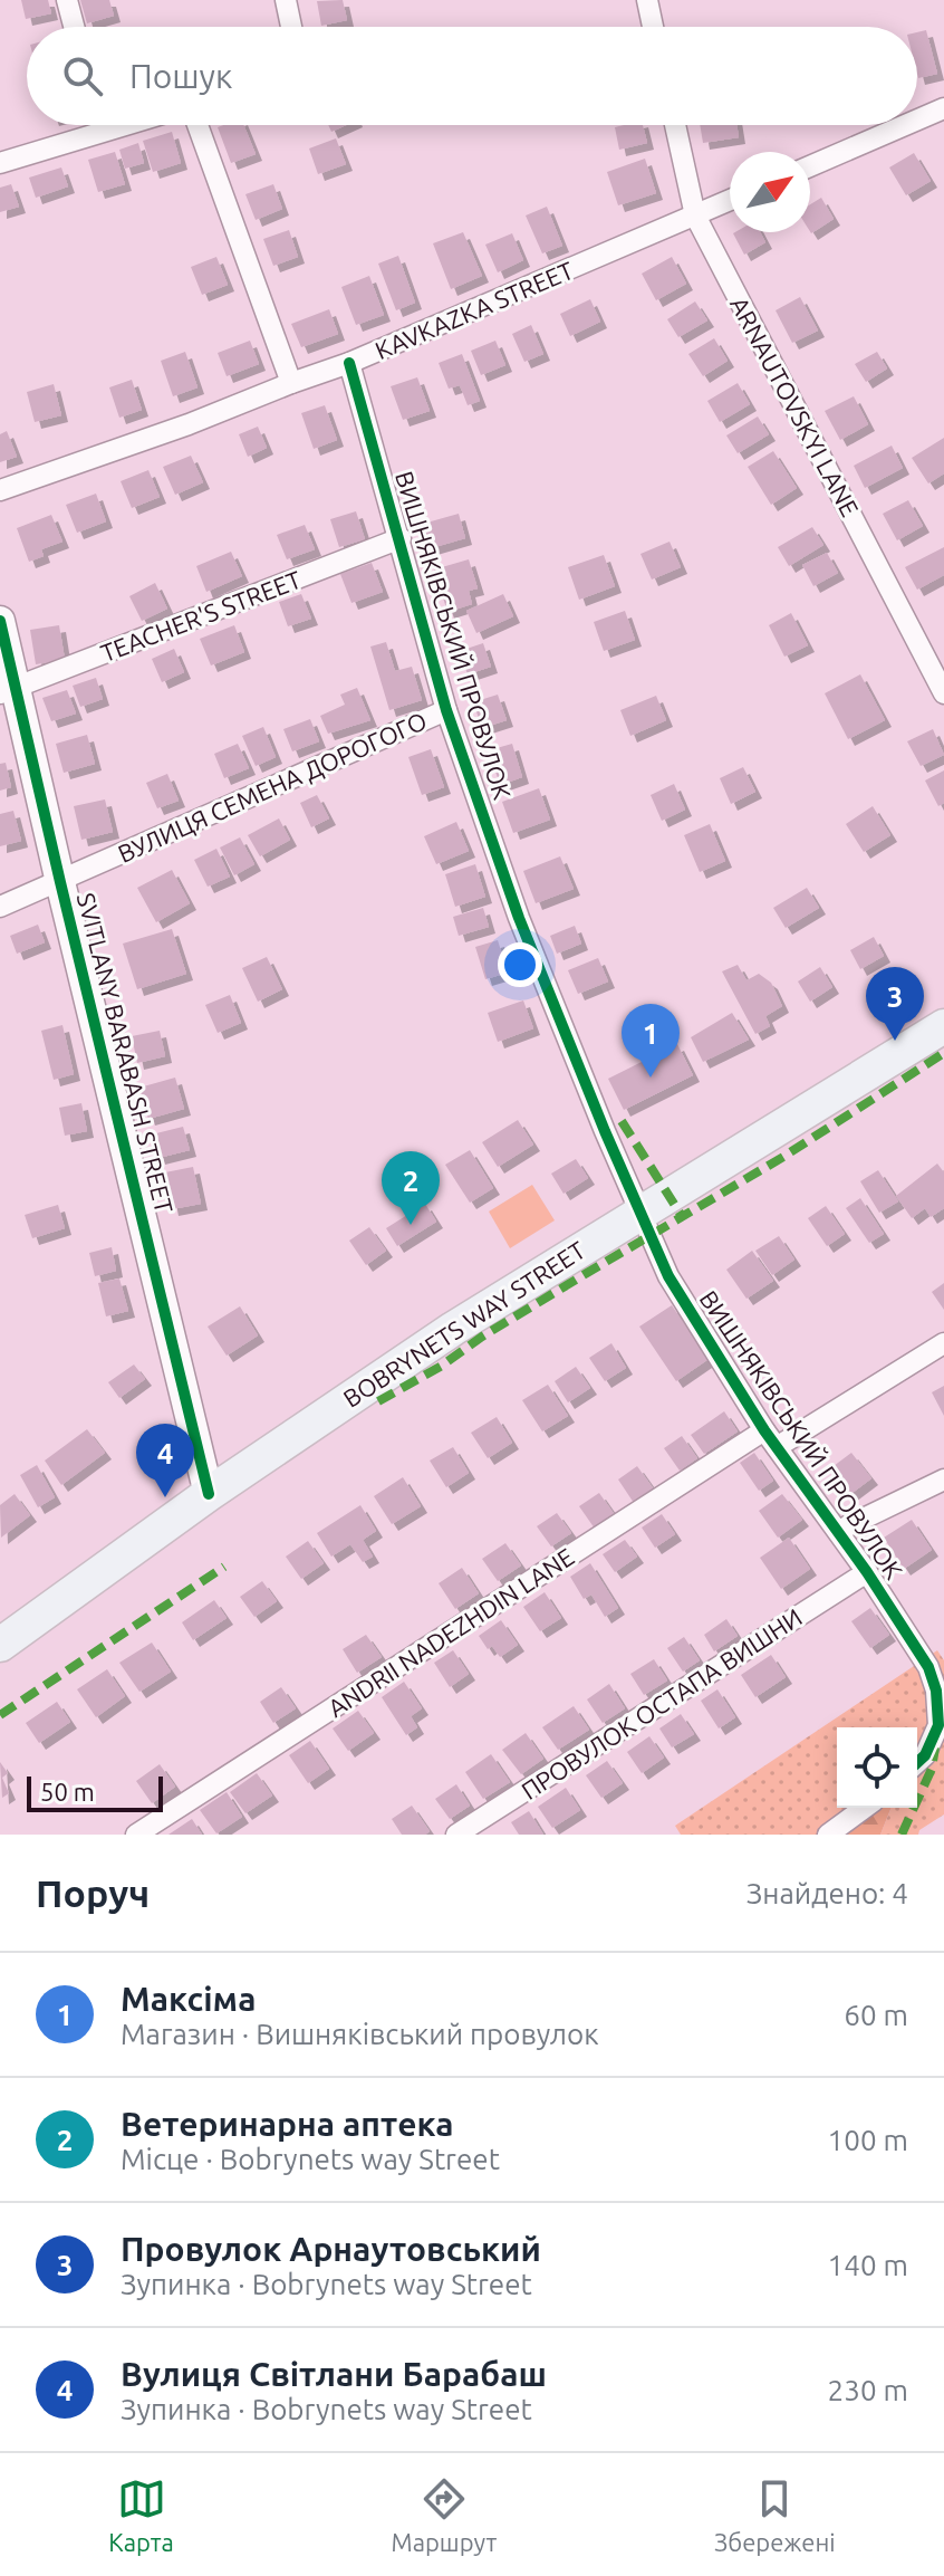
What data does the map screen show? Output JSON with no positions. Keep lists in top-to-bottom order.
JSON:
{
  "streets": {
    "main road": ["BOBRYNETS WAY STREET"],
    "street": [
      "KAVKAZKA STREET",
      "ARNAUTOVSKYI LANE",
      "TEACHER'S STREET",
      "ВИШНЯКІВСЬКИЙ ПРОВУЛОК",
      "ВУЛИЦЯ СЕМЕНА ДОРОГОГО",
      "SVITLANY BARABASH STREET",
      "ANDRII NADEZHDIN LANE",
      "ПРОВУЛОК ОСТАПА ВИШНИ"
    ]
  },
  "crossings": [
    ["KAVKAZKA STREET", "ARNAUTOVSKYI LANE"],
    ["KAVKAZKA STREET", "ВИШНЯКІВСЬКИЙ ПРОВУЛОК"],
    ["TEACHER'S STREET", "ВИШНЯКІВСЬКИЙ ПРОВУЛОК"],
    ["TEACHER'S STREET", "SVITLANY BARABASH STREET"],
    ["ВИШНЯКІВСЬКИЙ ПРОВУЛОК", "ВУЛИЦЯ СЕМЕНА ДОРОГОГО"],
    ["ВИШНЯКІВСЬКИЙ ПРОВУЛОК", "BOBRYNETS WAY STREET"],
    ["ВИШНЯКІВСЬКИЙ ПРОВУЛОК", "ANDRII NADEZHDIN LANE"],
    ["ВИШНЯКІВСЬКИЙ ПРОВУЛОК", "ПРОВУЛОК ОСТАПА ВИШНИ"],
    ["ВУЛИЦЯ СЕМЕНА ДОРОГОГО", "SVITLANY BARABASH STREET"],
    ["SVITLANY BARABASH STREET", "BOBRYNETS WAY STREET"]
  ],
  "scale_bar": "50 m",
  "north": "top right",
  "page": {
    "search": "Пошук",
    "pins": [
      "3",
      "1",
      "2",
      "4"
    ],
    "scale": "50 m",
    "heading": ["Поруч", "Знайдено: 4"],
    "list": [
      {
        "mark": "1",
        "name": "Максіма",
        "note": "Магазин · Вишняківський провулок",
        "value": "60 m"
      },
      {
        "mark": "2",
        "name": "Ветеринарна аптека",
        "note": "Місце · Bobrynets way Street",
        "value": "100 m"
      },
      {
        "mark": "3",
        "name": "Провулок Арнаутовський",
        "note": "Зупинка · Bobrynets way Street",
        "value": "140 m"
      },
      {
        "mark": "4",
        "name": "Вулиця Світлани Барабаш",
        "note": "Зупинка · Bobrynets way Street",
        "value": "230 m"
      }
    ],
    "nav": ["Карта", "Маршрут", "Збережені"]
  }
}
